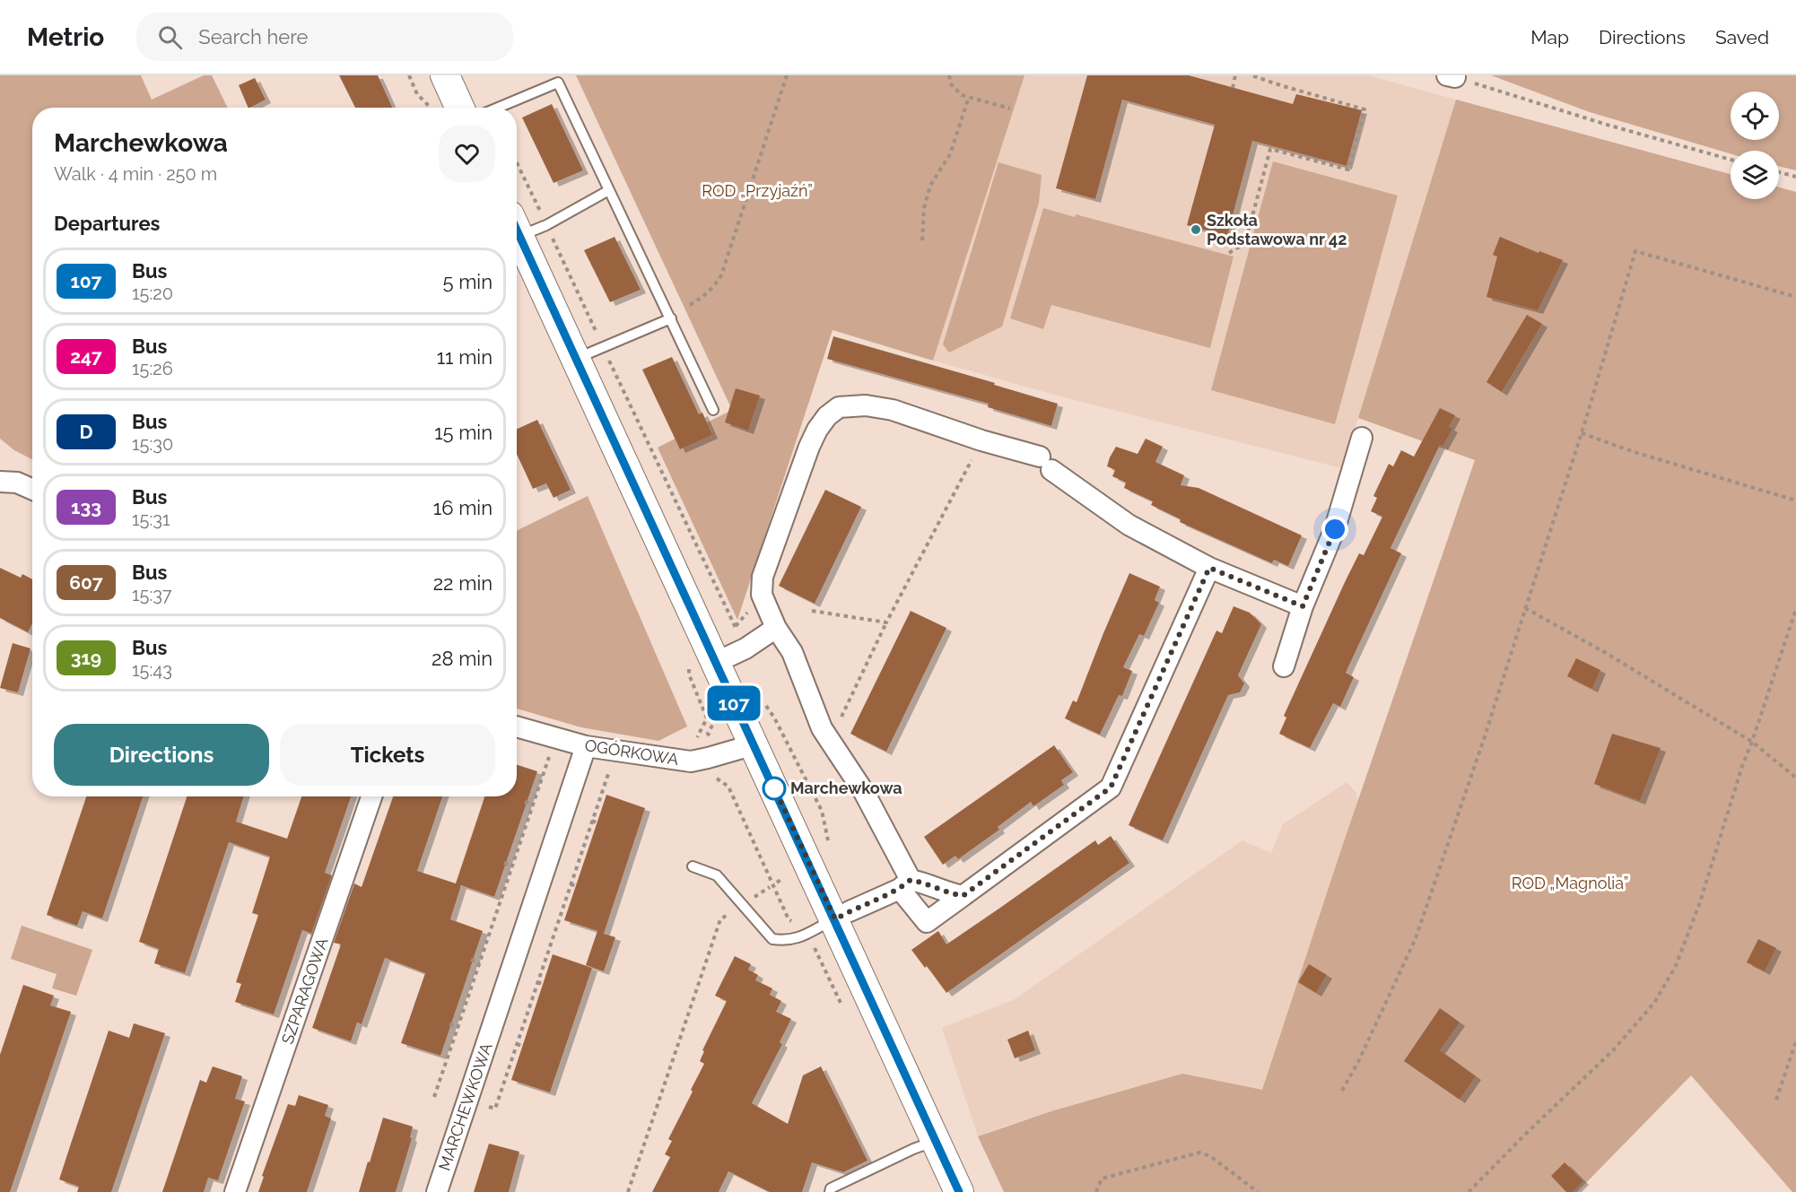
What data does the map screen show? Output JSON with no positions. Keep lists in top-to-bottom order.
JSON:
{
  "streets": {
    "street": ["OGÓRKOWA", "SZPARAGOWA", "MARCHEWKOWA"]
  },
  "crossings": [
    ["OGÓRKOWA", "MARCHEWKOWA"]
  ],
  "parks": ["ROD „Przyjaźń”", "ROD „Magnolia”"],
  "places": ["Szkoła Podstawowa nr 42", "Marchewkowa"],
  "lines": ["bus line 107"],
  "page": {
    "header": "Metrio",
    "search": "Search here",
    "nav": ["Map", "Directions", "Saved"],
    "on_map": "107",
    "heading": [
      ["Marchewkowa", "Walk · 4 min · 250 m"],
      "Departures"
    ],
    "list": [
      {
        "mark": "107",
        "name": "Bus",
        "note": "15:20",
        "value": "5 min"
      },
      {
        "mark": "247",
        "name": "Bus",
        "note": "15:26",
        "value": "11 min"
      },
      {
        "mark": "D",
        "name": "Bus",
        "note": "15:30",
        "value": "15 min"
      },
      {
        "mark": "133",
        "name": "Bus",
        "note": "15:31",
        "value": "16 min"
      },
      {
        "mark": "607",
        "name": "Bus",
        "note": "15:37",
        "value": "22 min"
      },
      {
        "mark": "319",
        "name": "Bus",
        "note": "15:43",
        "value": "28 min"
      }
    ],
    "buttons": ["Directions", "Tickets"]
  }
}
